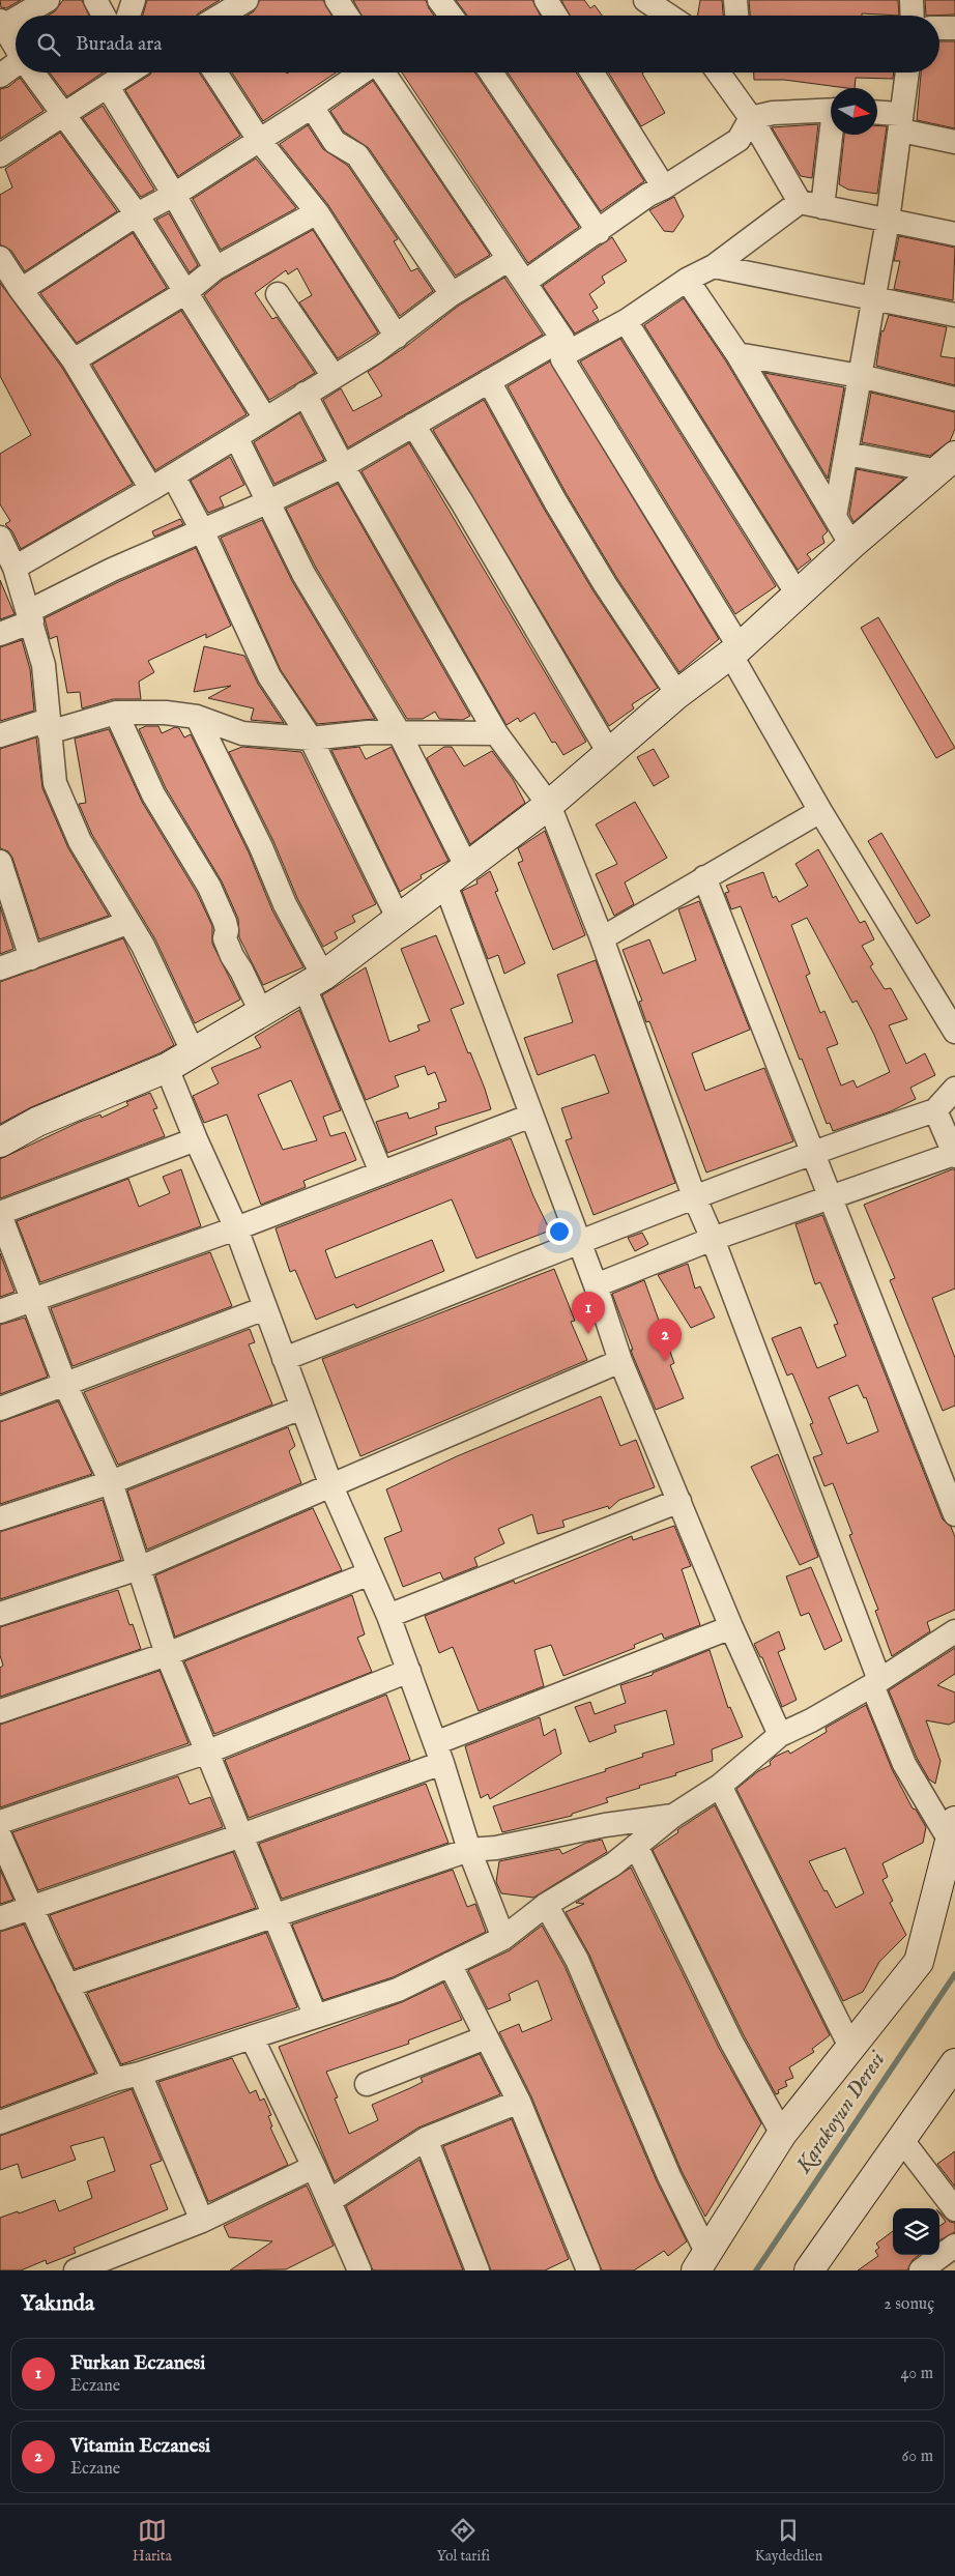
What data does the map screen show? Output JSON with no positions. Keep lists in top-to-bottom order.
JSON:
{
  "water": ["Karakoyun Deresi"],
  "north": "right",
  "page": {
    "search": "Burada ara",
    "pins": ["1", "2"],
    "heading": ["Yakında", "2 sonuç"],
    "list": [
      {
        "mark": "1",
        "name": "Furkan Eczanesi",
        "note": "Eczane",
        "value": "40 m"
      },
      {
        "mark": "2",
        "name": "Vitamin Eczanesi",
        "note": "Eczane",
        "value": "60 m"
      }
    ],
    "nav": ["Harita", "Yol tarifi", "Kaydedilen"]
  }
}
